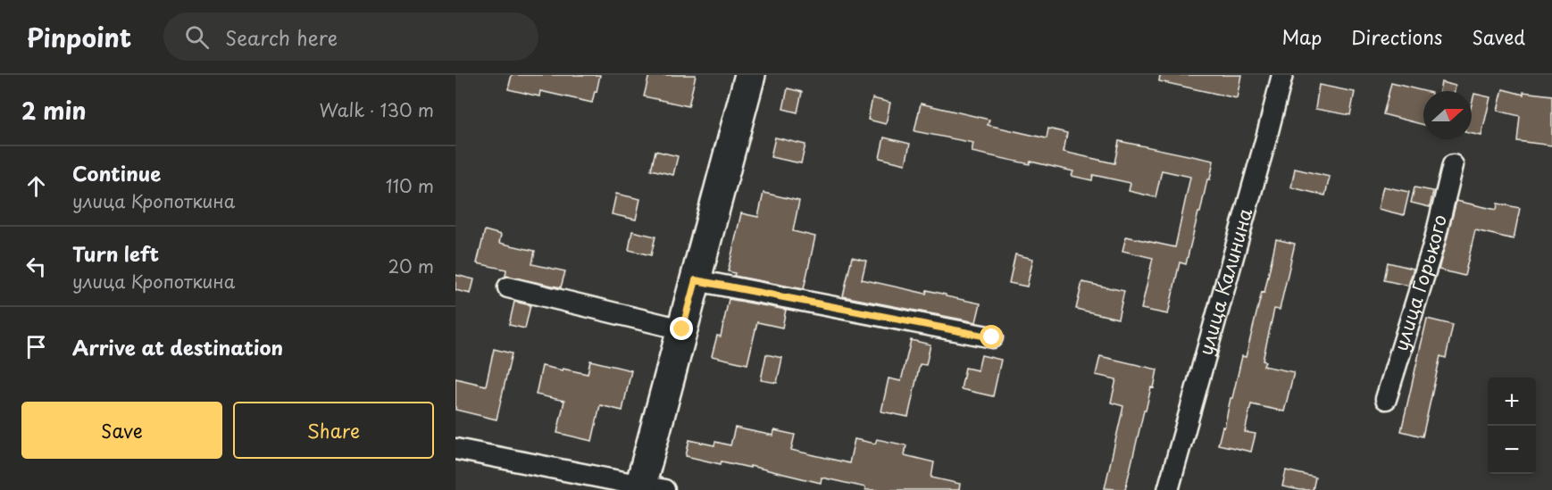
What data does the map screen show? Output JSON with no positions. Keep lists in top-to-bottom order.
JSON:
{
  "streets": {
    "street": ["улица Горького", "улица Калинина"]
  },
  "north": "right",
  "page": {
    "header": "Pinpoint",
    "search": "Search here",
    "nav": ["Map", "Directions", "Saved"],
    "heading": ["2 min", "Walk · 130 m"],
    "list": [
      ["Continue", "улица Кропоткина", "110 m"],
      ["Turn left", "улица Кропоткина", "20 m"],
      "Arrive at destination"
    ],
    "map_buttons": ["+", "−"],
    "buttons": ["Save", "Share"]
  }
}
